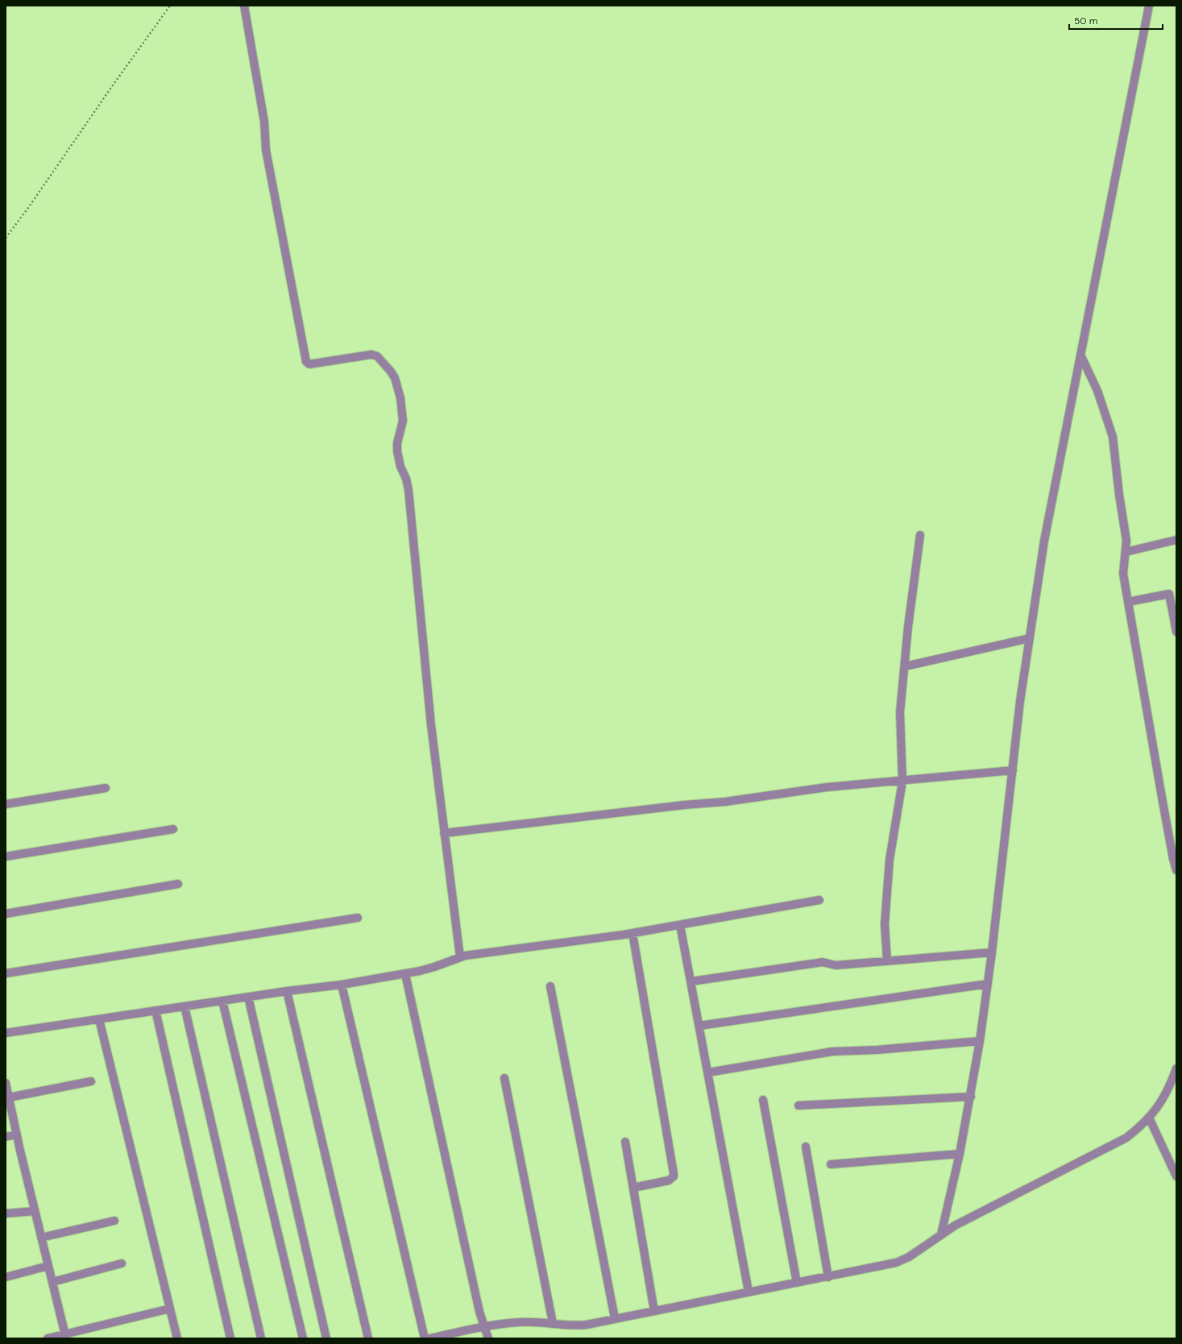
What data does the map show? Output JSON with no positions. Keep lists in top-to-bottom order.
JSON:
{
  "scale_bar": "50 m"
}
